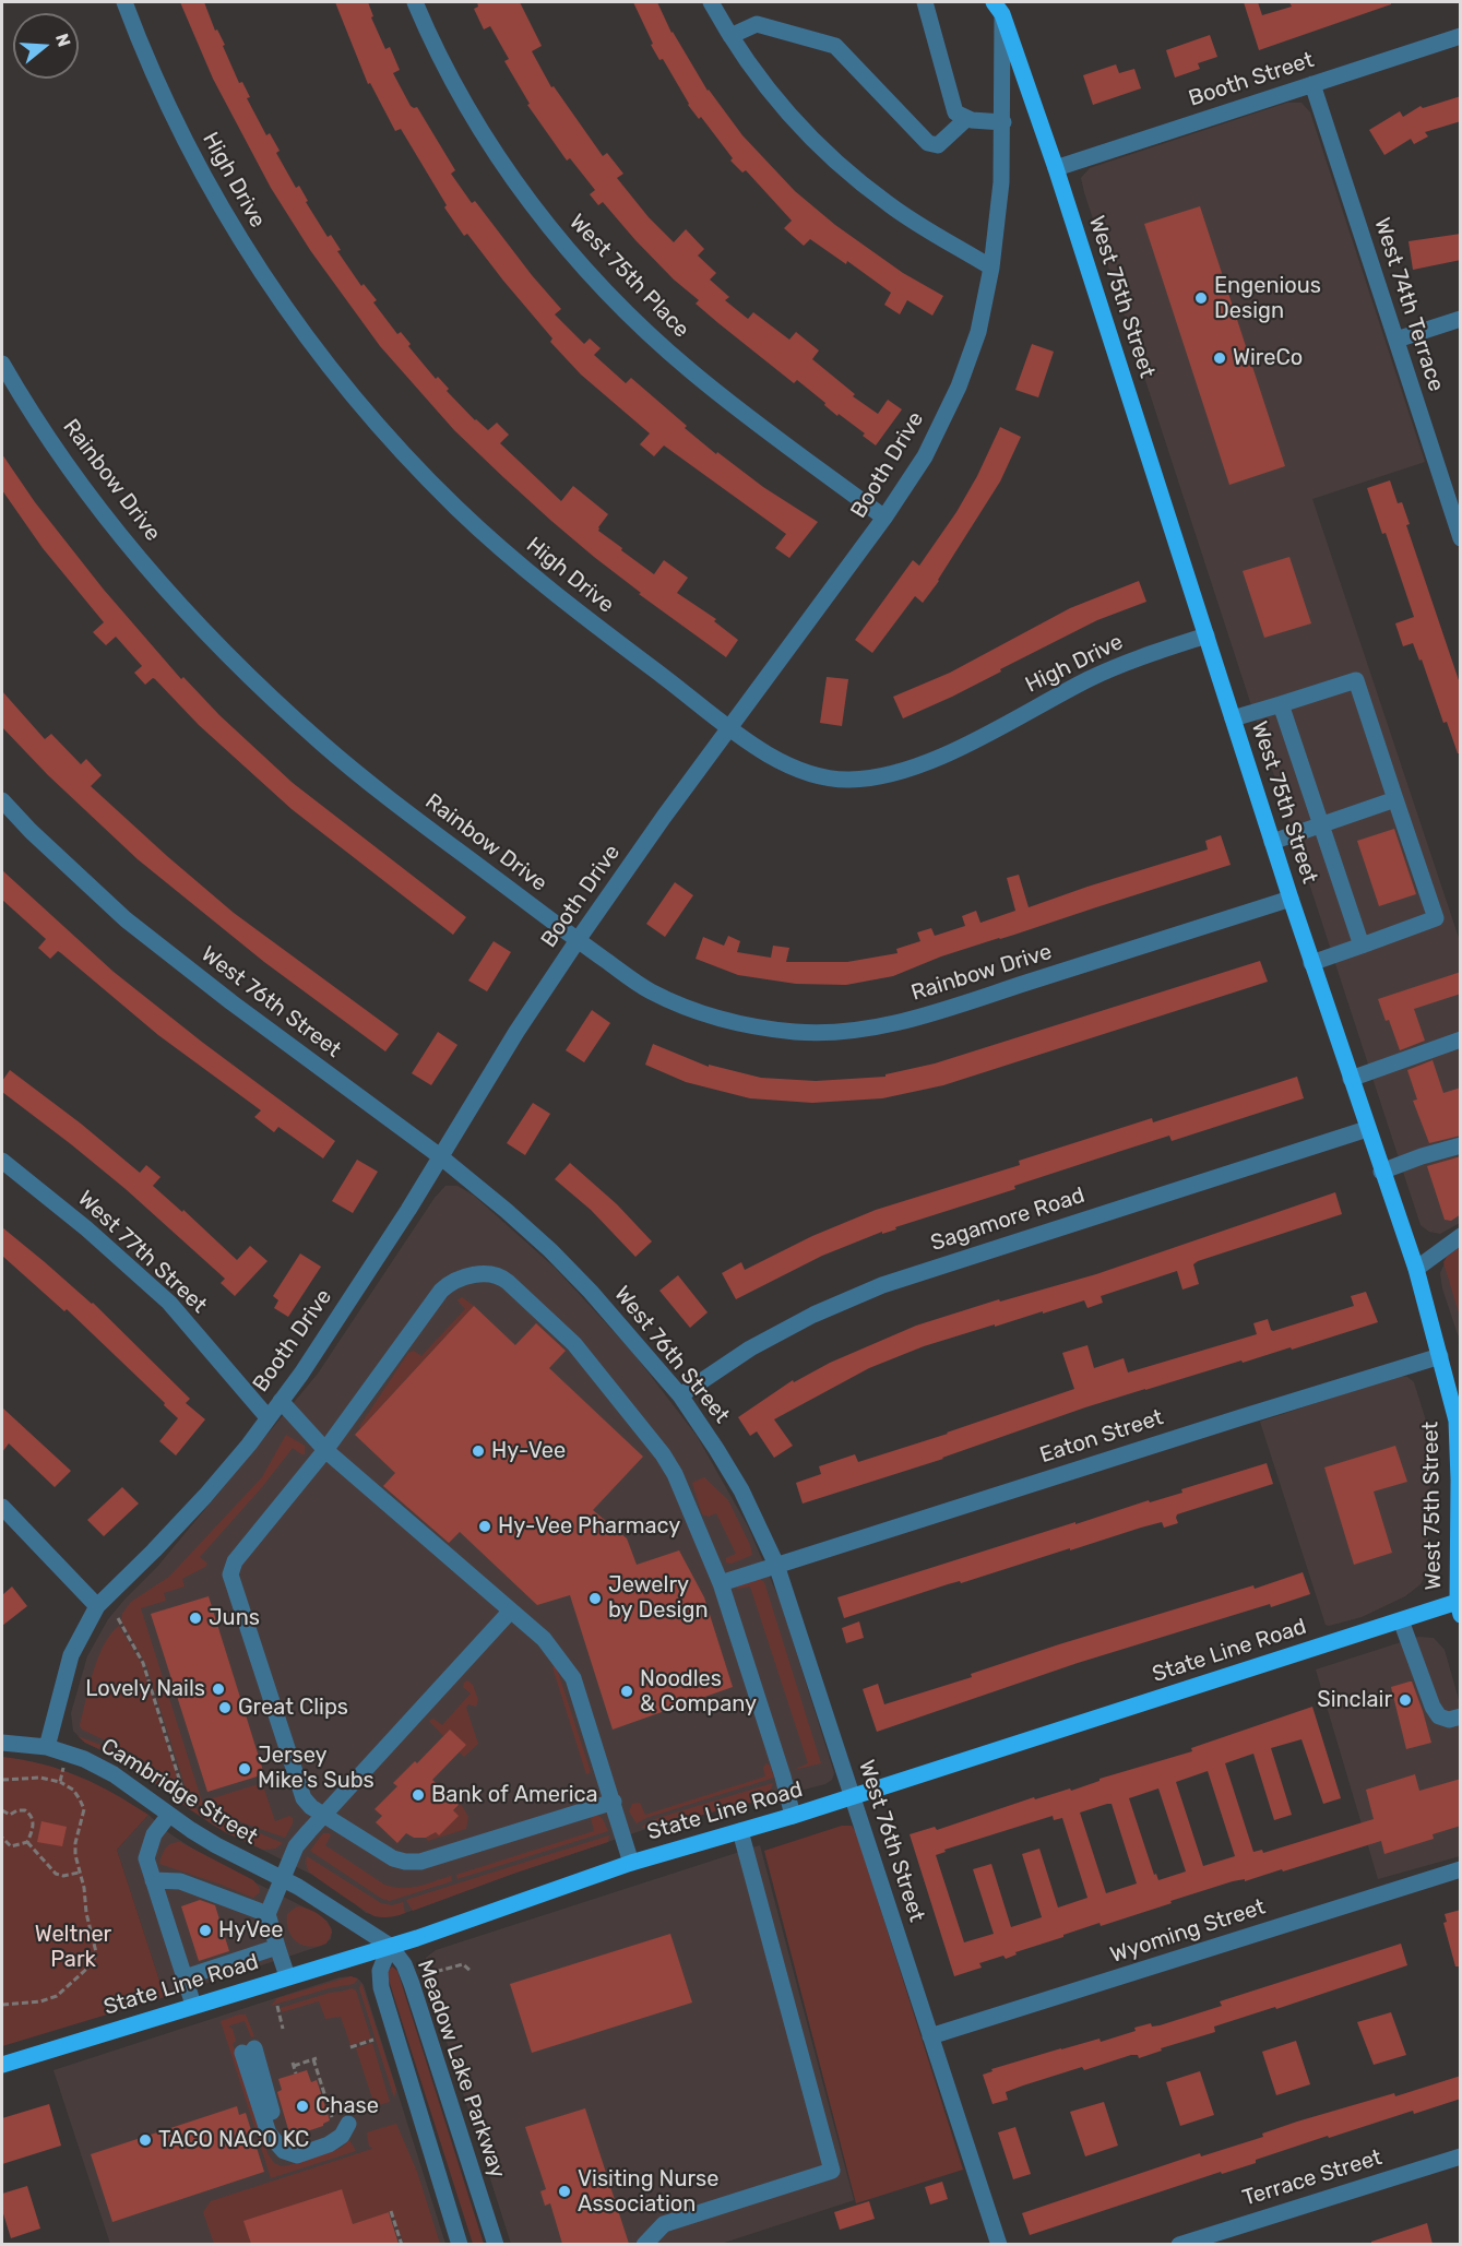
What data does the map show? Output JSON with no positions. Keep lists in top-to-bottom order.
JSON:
{
  "streets": {
    "main road": ["West 75th Street", "State Line Road"],
    "street": [
      "Booth Street",
      "High Drive",
      "West 75th Place",
      "West 74th Terrace",
      "Booth Drive",
      "Rainbow Drive",
      "West 76th Street",
      "Sagamore Road",
      "West 77th Street",
      "Eaton Street",
      "Cambridge Street",
      "Wyoming Street",
      "Meadow Lake Parkway",
      "Terrace Street"
    ]
  },
  "crossings": [
    ["Booth Street", "West 75th Street"],
    ["Booth Street", "West 74th Terrace"],
    ["High Drive", "West 75th Street"],
    ["High Drive", "Booth Drive"],
    ["West 75th Place", "Booth Drive"],
    ["West 75th Street", "Booth Drive"],
    ["West 75th Street", "Rainbow Drive"],
    ["West 75th Street", "Sagamore Road"],
    ["West 75th Street", "Eaton Street"],
    ["West 75th Street", "State Line Road"],
    ["Booth Drive", "Rainbow Drive"],
    ["Booth Drive", "West 76th Street"],
    ["Booth Drive", "West 77th Street"],
    ["Booth Drive", "Cambridge Street"],
    ["West 76th Street", "Sagamore Road"],
    ["West 76th Street", "Eaton Street"],
    ["West 76th Street", "State Line Road"],
    ["West 76th Street", "Wyoming Street"],
    ["State Line Road", "Cambridge Street"],
    ["State Line Road", "Meadow Lake Parkway"],
    ["Cambridge Street", "Meadow Lake Parkway"]
  ],
  "parks": ["Weltner Park"],
  "places": [
    "Engenious Design",
    "WireCo",
    "Hy-Vee",
    "Hy-Vee Pharmacy",
    "Jewelry by Design",
    "Juns",
    "Lovely Nails",
    "Noodles & Company",
    "Sinclair",
    "Great Clips",
    "Jersey Mike's Subs",
    "Bank of America",
    "HyVee",
    "Chase",
    "TACO NACO KC",
    "Visiting Nurse Association"
  ],
  "north": "right"
}
